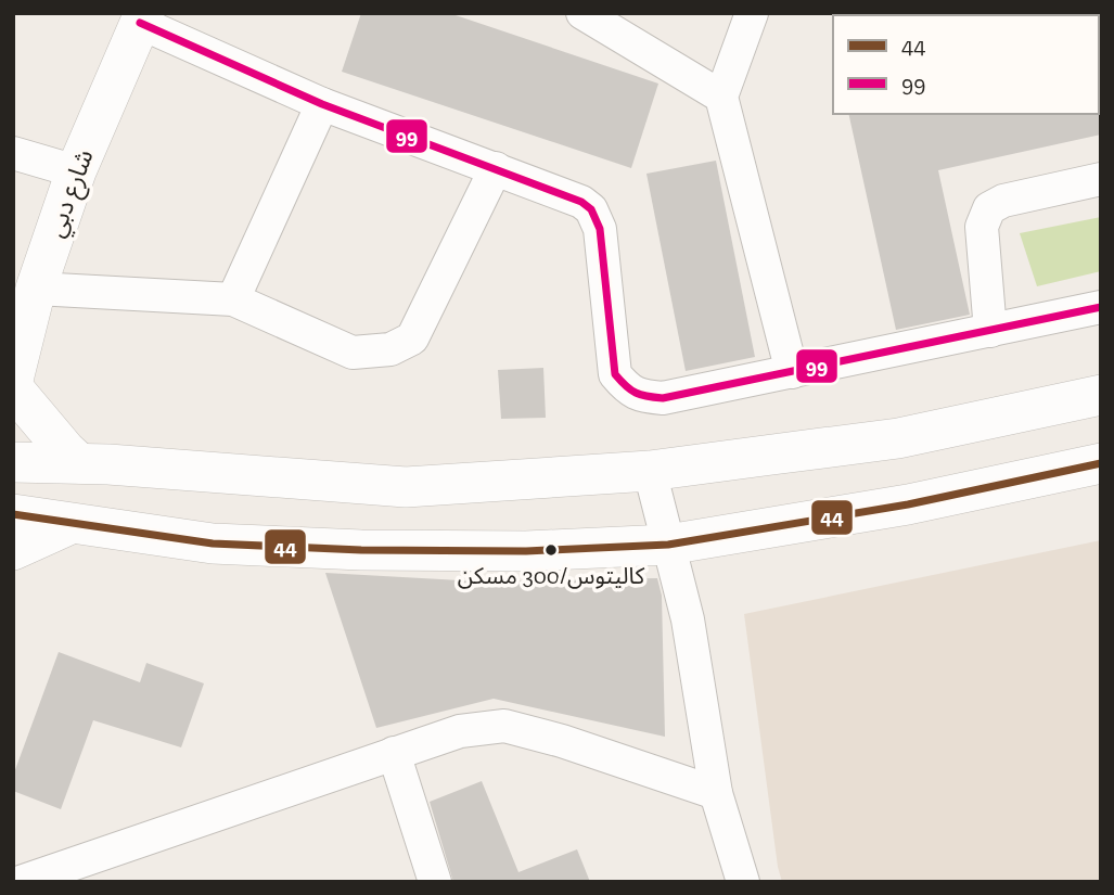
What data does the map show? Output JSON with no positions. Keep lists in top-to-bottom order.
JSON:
{
  "streets": {
    "main road": ["شارع دبي"]
  },
  "places": ["كاليتوس/300 مسكن"],
  "lines": ["transit line 99", "transit line 44"],
  "legend": ["44", "99"]
}
